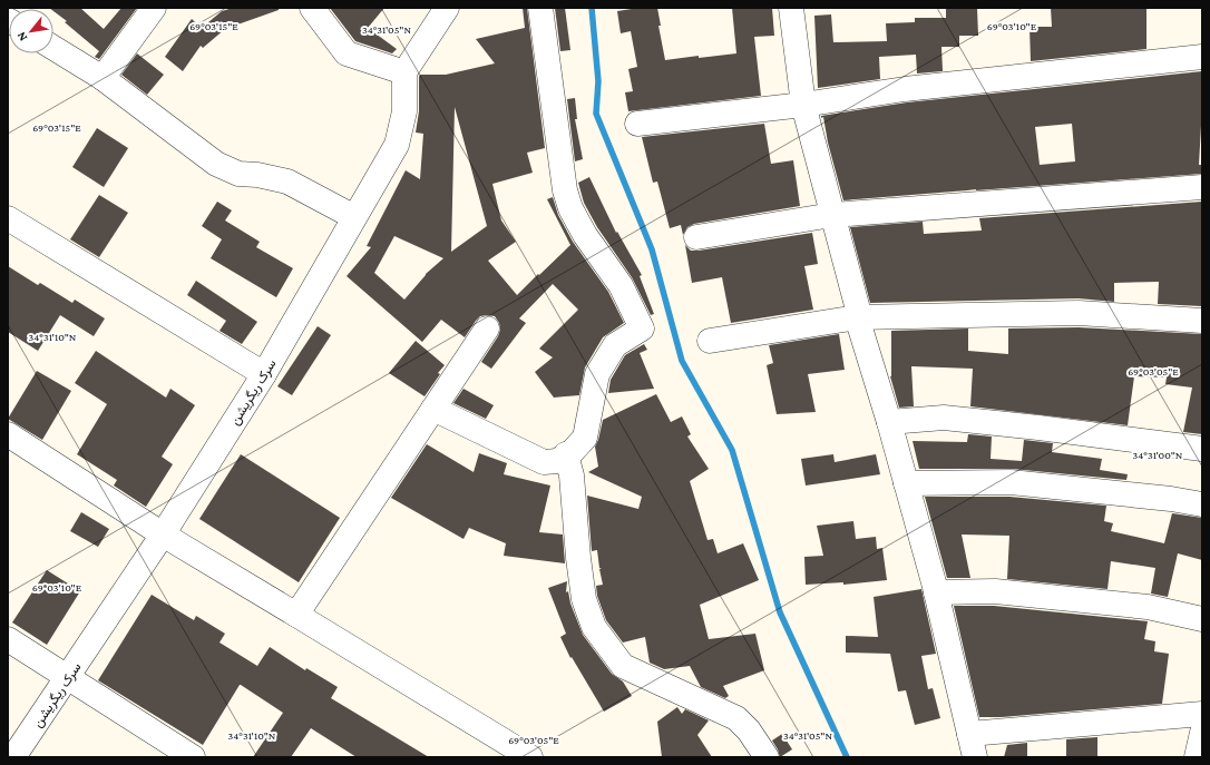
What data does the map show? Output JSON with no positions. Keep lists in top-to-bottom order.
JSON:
{
  "streets": {
    "street": ["سرک ریگریشن"]
  },
  "north": "bottom left",
  "coordinates": [
    "69°03'10\"E",
    "69°03'15\"E",
    "34°31'05\"N",
    "34°31'10\"N",
    "69°03'05\"E",
    "34°31'00\"N"
  ]
}
